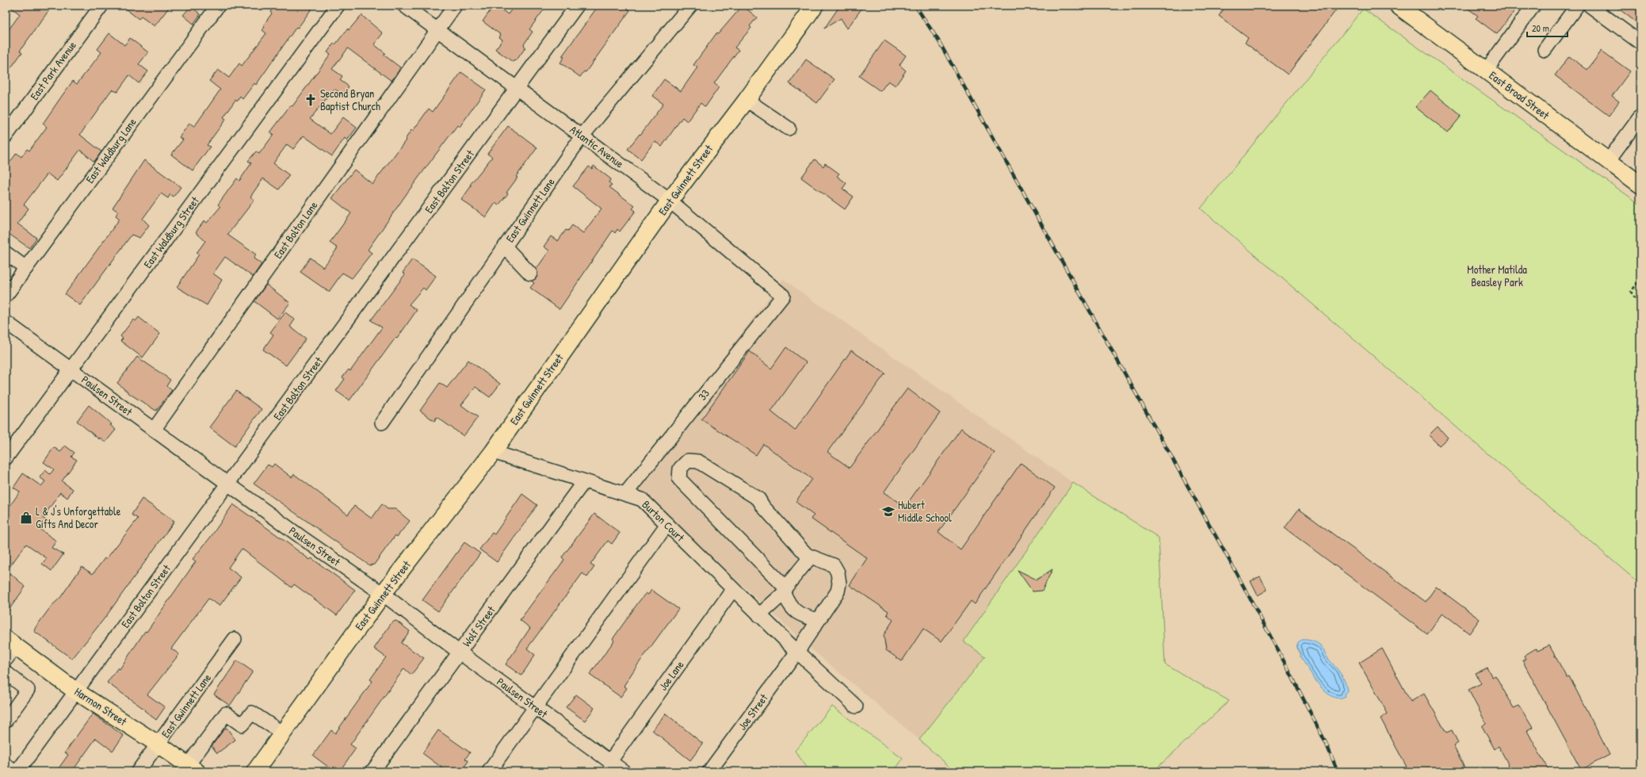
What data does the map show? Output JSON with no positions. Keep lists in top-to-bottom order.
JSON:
{
  "streets": {
    "main road": ["East Broad Street", "East Gwinnett Street", "Harmon Street"],
    "street": [
      "East Park Avenue",
      "Atlantic Avenue",
      "East Waldburg Lane",
      "East Bolton Street",
      "East Gwinnett Lane",
      "East Bolton Lane",
      "East Waldburg Street",
      "33",
      "Paulsen Street",
      "Burton Court",
      "Wolf Street",
      "Joe Lane",
      "Joe Street"
    ]
  },
  "crossings": [
    ["Atlantic Avenue", "East Gwinnett Street"],
    ["Atlantic Avenue", "East Bolton Street"],
    ["Atlantic Avenue", "East Gwinnett Lane"],
    ["Atlantic Avenue", "East Bolton Lane"],
    ["Atlantic Avenue", "33"],
    ["East Gwinnett Street", "Paulsen Street"],
    ["East Gwinnett Street", "Burton Court"],
    ["East Bolton Street", "Paulsen Street"],
    ["East Bolton Street", "Harmon Street"],
    ["East Gwinnett Lane", "Harmon Street"],
    ["East Bolton Lane", "Paulsen Street"],
    ["East Waldburg Street", "Paulsen Street"],
    ["33", "Burton Court"],
    ["Paulsen Street", "Wolf Street"],
    ["Paulsen Street", "Joe Lane"],
    ["Burton Court", "Wolf Street"],
    ["Burton Court", "Joe Lane"],
    ["Burton Court", "Joe Street"]
  ],
  "parks": ["Mother Matilda Beasley Park"],
  "places": {
    "church": ["Second Bryan Baptist Church"],
    "school or university": ["Hubert Middle School"],
    "shop": ["L & J's Unforgettable Gifts And Decor"]
  },
  "scale_bar": "20 m"
}
